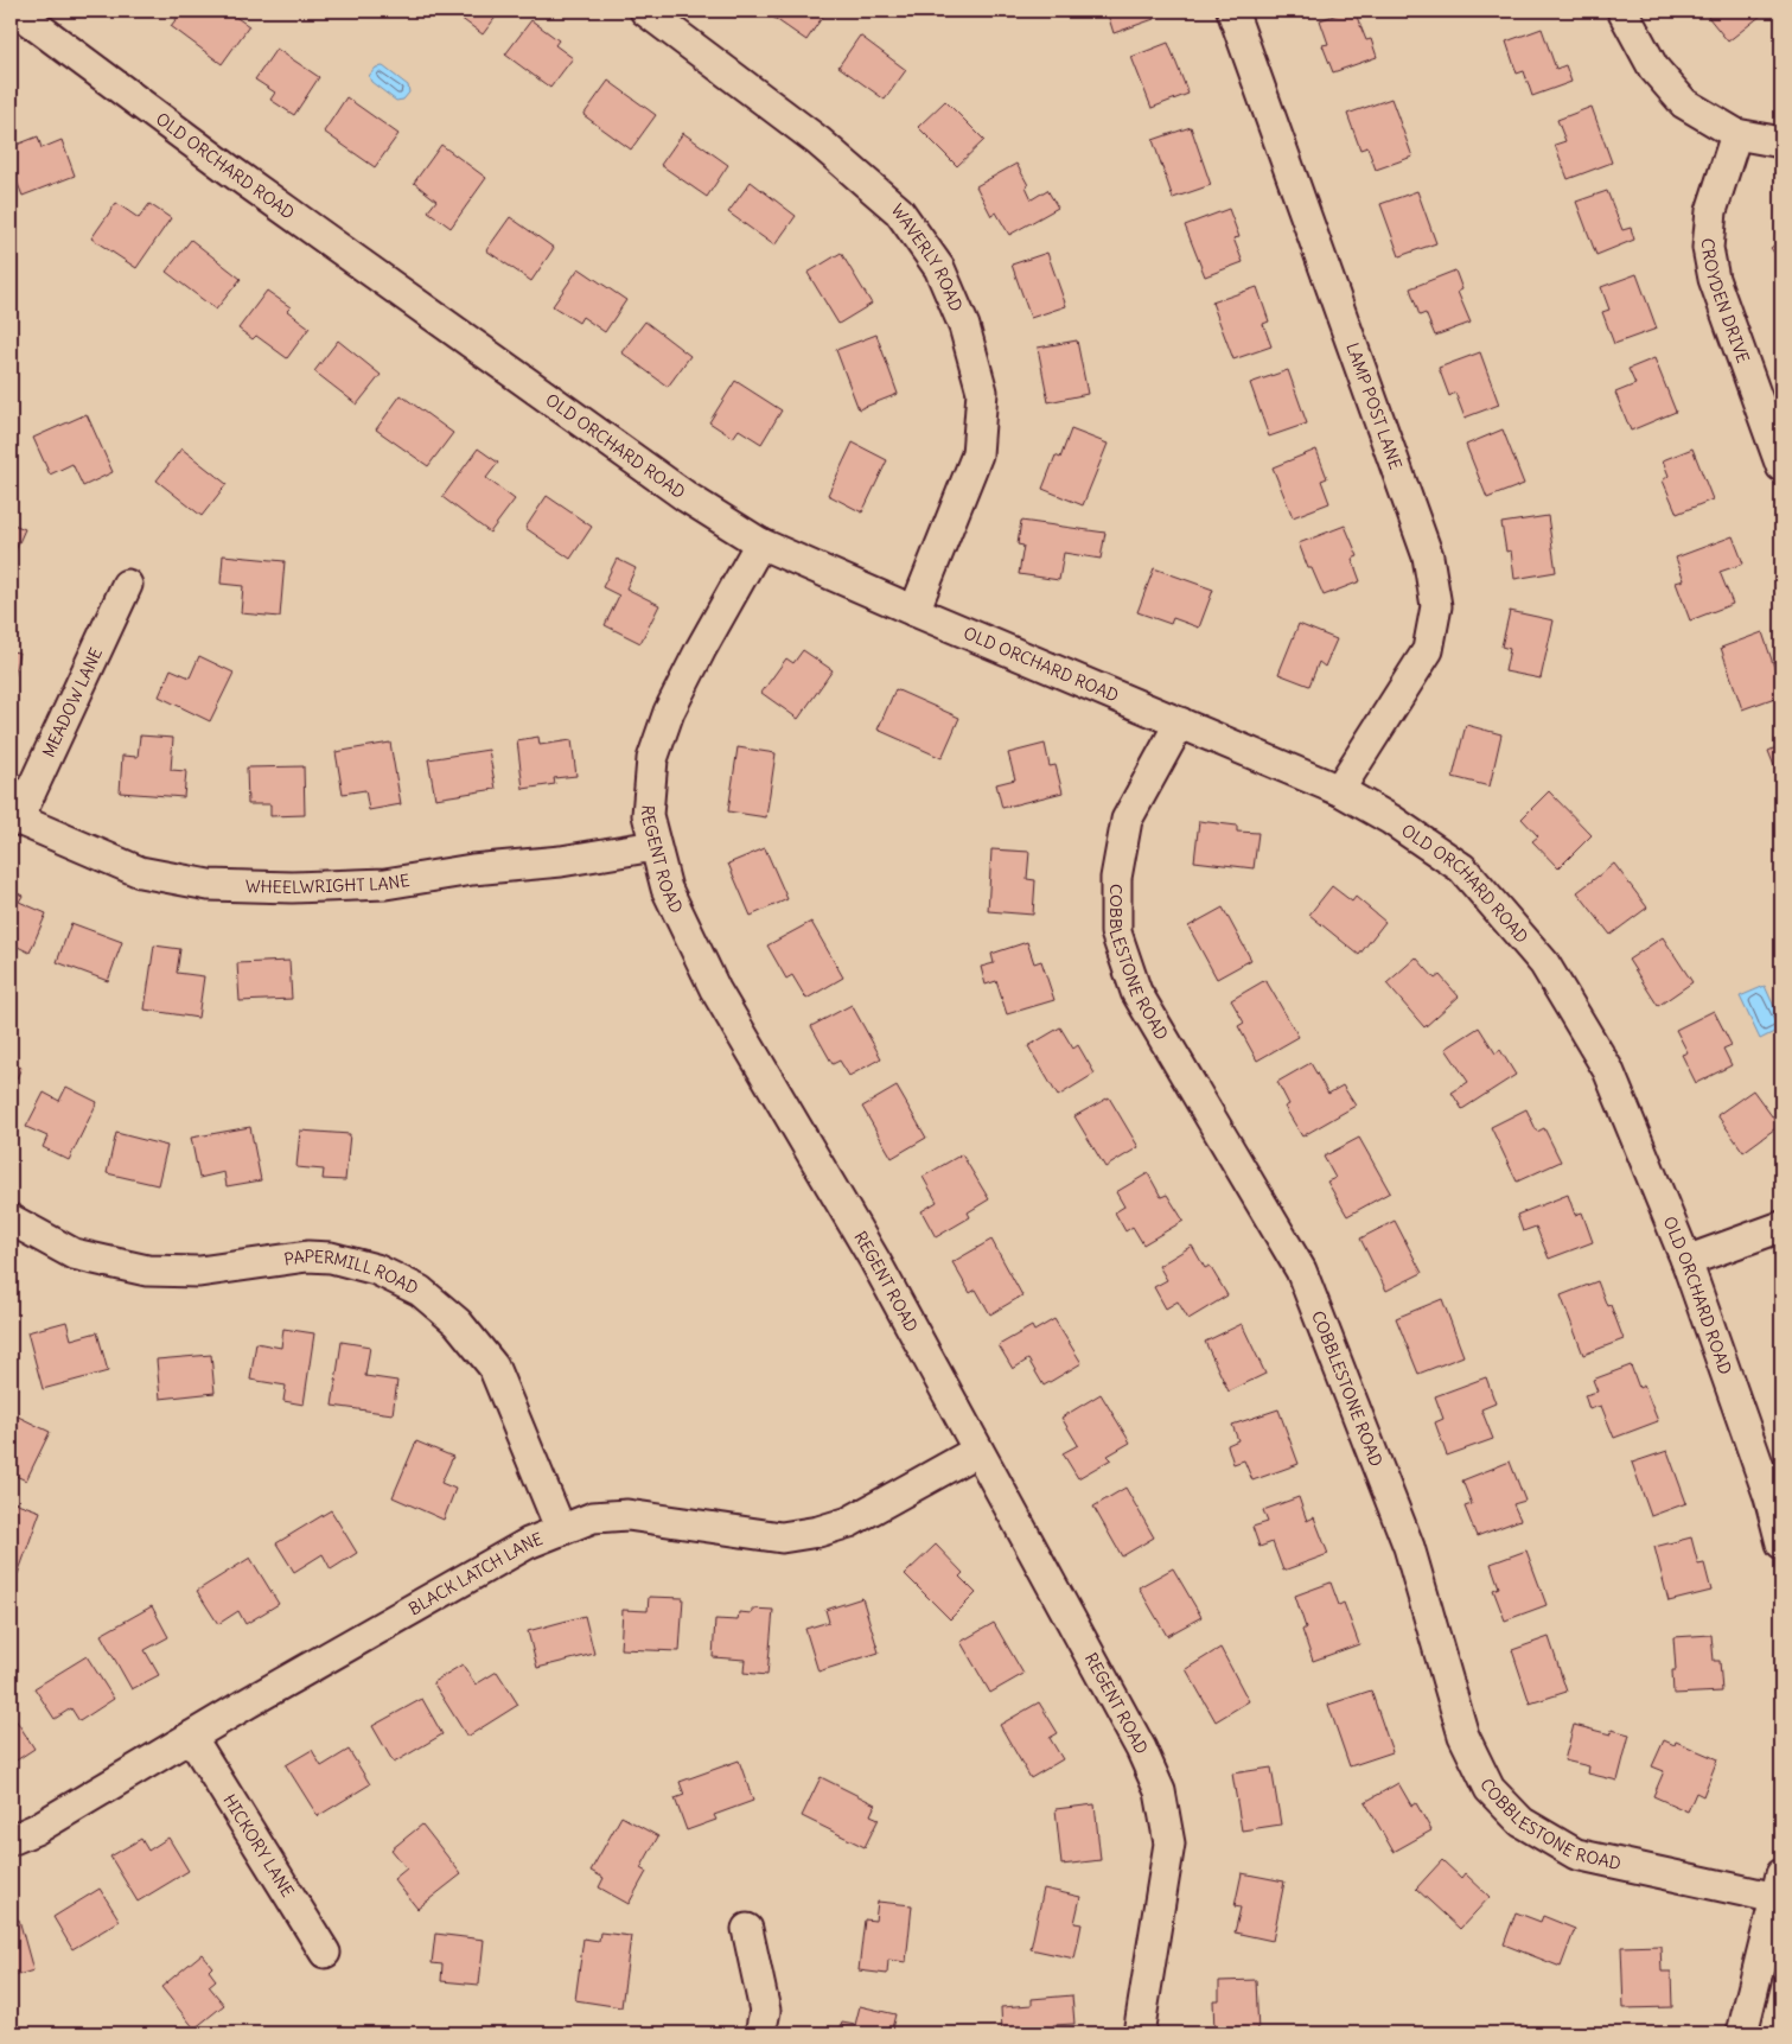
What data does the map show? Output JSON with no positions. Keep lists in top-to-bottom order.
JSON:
{
  "streets": {
    "street": [
      "OLD ORCHARD ROAD",
      "WAVERLY ROAD",
      "CROYDEN DRIVE",
      "LAMP POST LANE",
      "MEADOW LANE",
      "REGENT ROAD",
      "WHEELWRIGHT LANE",
      "COBBLESTONE ROAD",
      "PAPERMILL ROAD",
      "BLACK LATCH LANE",
      "HICKORY LANE"
    ]
  },
  "crossings": [
    ["OLD ORCHARD ROAD", "WAVERLY ROAD"],
    ["OLD ORCHARD ROAD", "LAMP POST LANE"],
    ["OLD ORCHARD ROAD", "REGENT ROAD"],
    ["OLD ORCHARD ROAD", "COBBLESTONE ROAD"],
    ["MEADOW LANE", "WHEELWRIGHT LANE"],
    ["REGENT ROAD", "WHEELWRIGHT LANE"],
    ["REGENT ROAD", "BLACK LATCH LANE"],
    ["PAPERMILL ROAD", "BLACK LATCH LANE"],
    ["BLACK LATCH LANE", "HICKORY LANE"]
  ]
}
